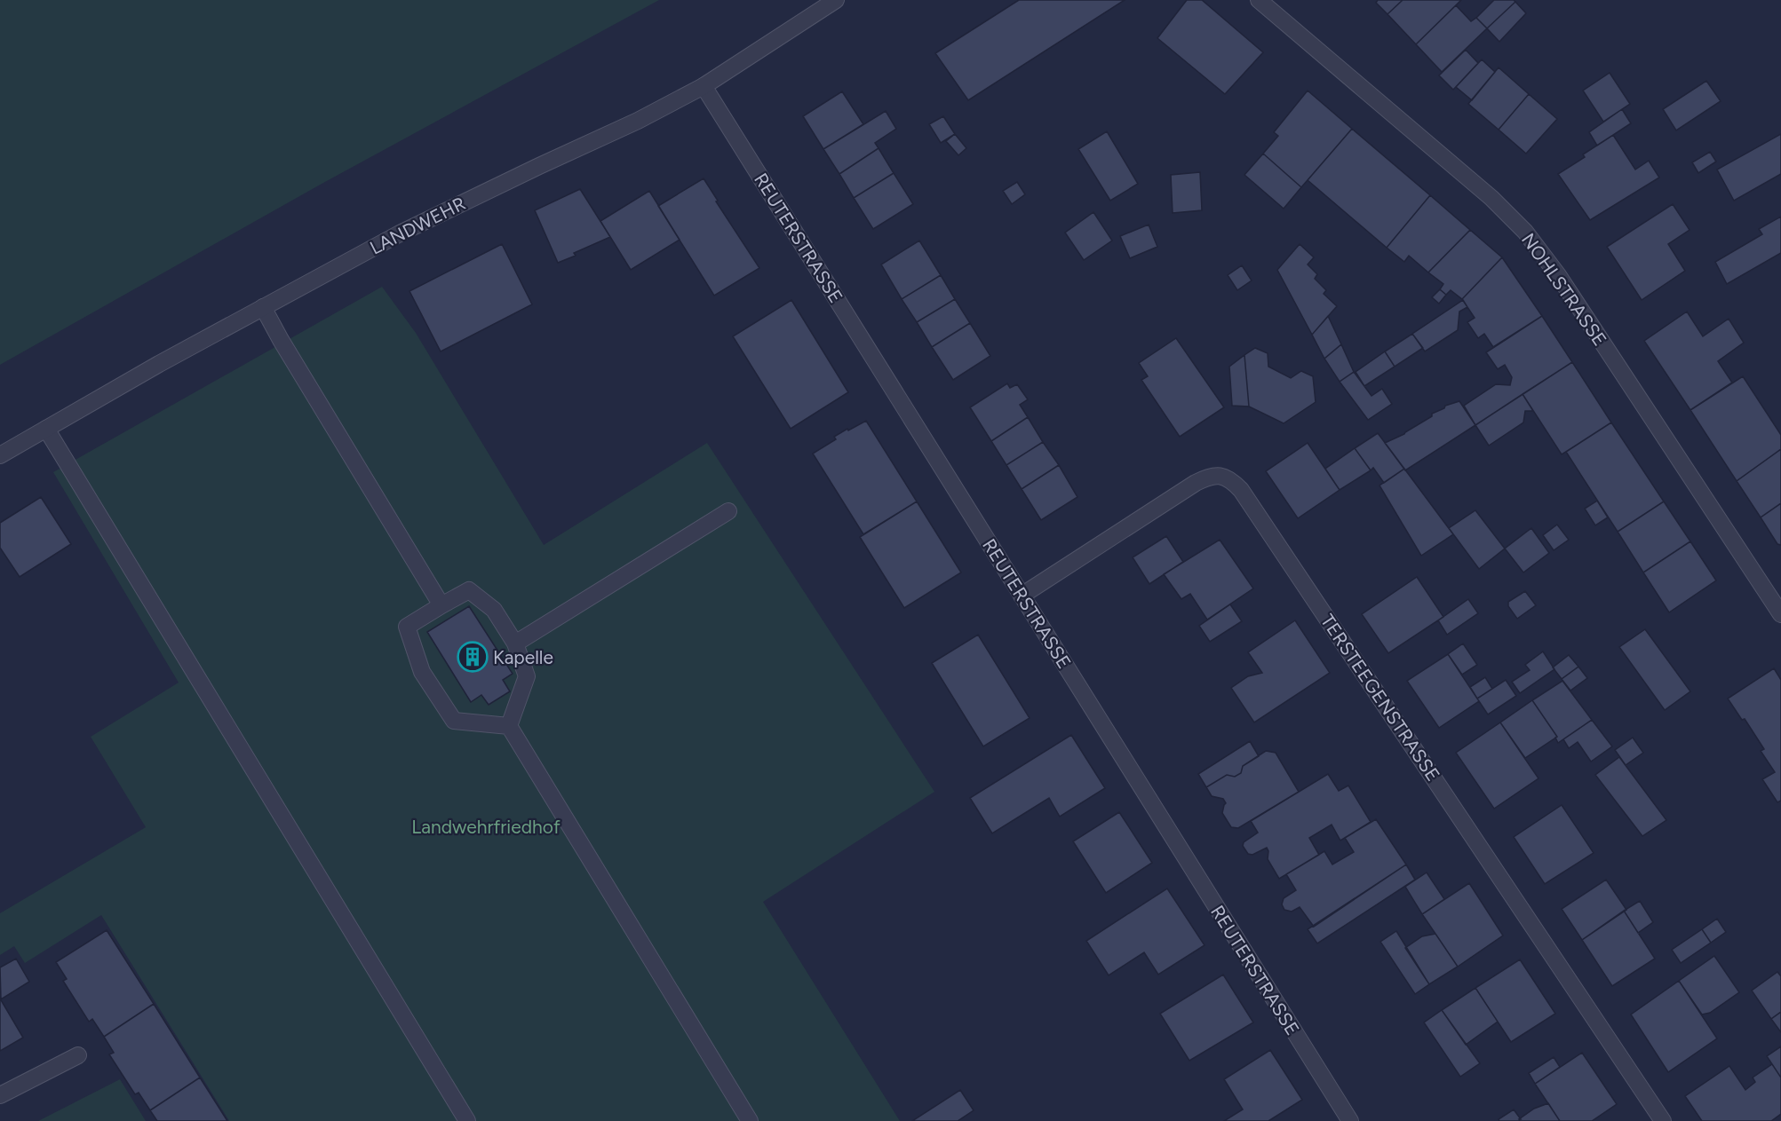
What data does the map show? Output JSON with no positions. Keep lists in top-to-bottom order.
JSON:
{
  "streets": {
    "street": [
      "LANDWEHR",
      "REUTERSTRASSE",
      "NOHLSTRASSE",
      "TERSTEEGENSTRASSE"
    ]
  },
  "crossings": [
    ["LANDWEHR", "REUTERSTRASSE"],
    ["REUTERSTRASSE", "TERSTEEGENSTRASSE"]
  ],
  "parks": ["Landwehrfriedhof"],
  "places": {
    "building": ["Kapelle"]
  }
}
